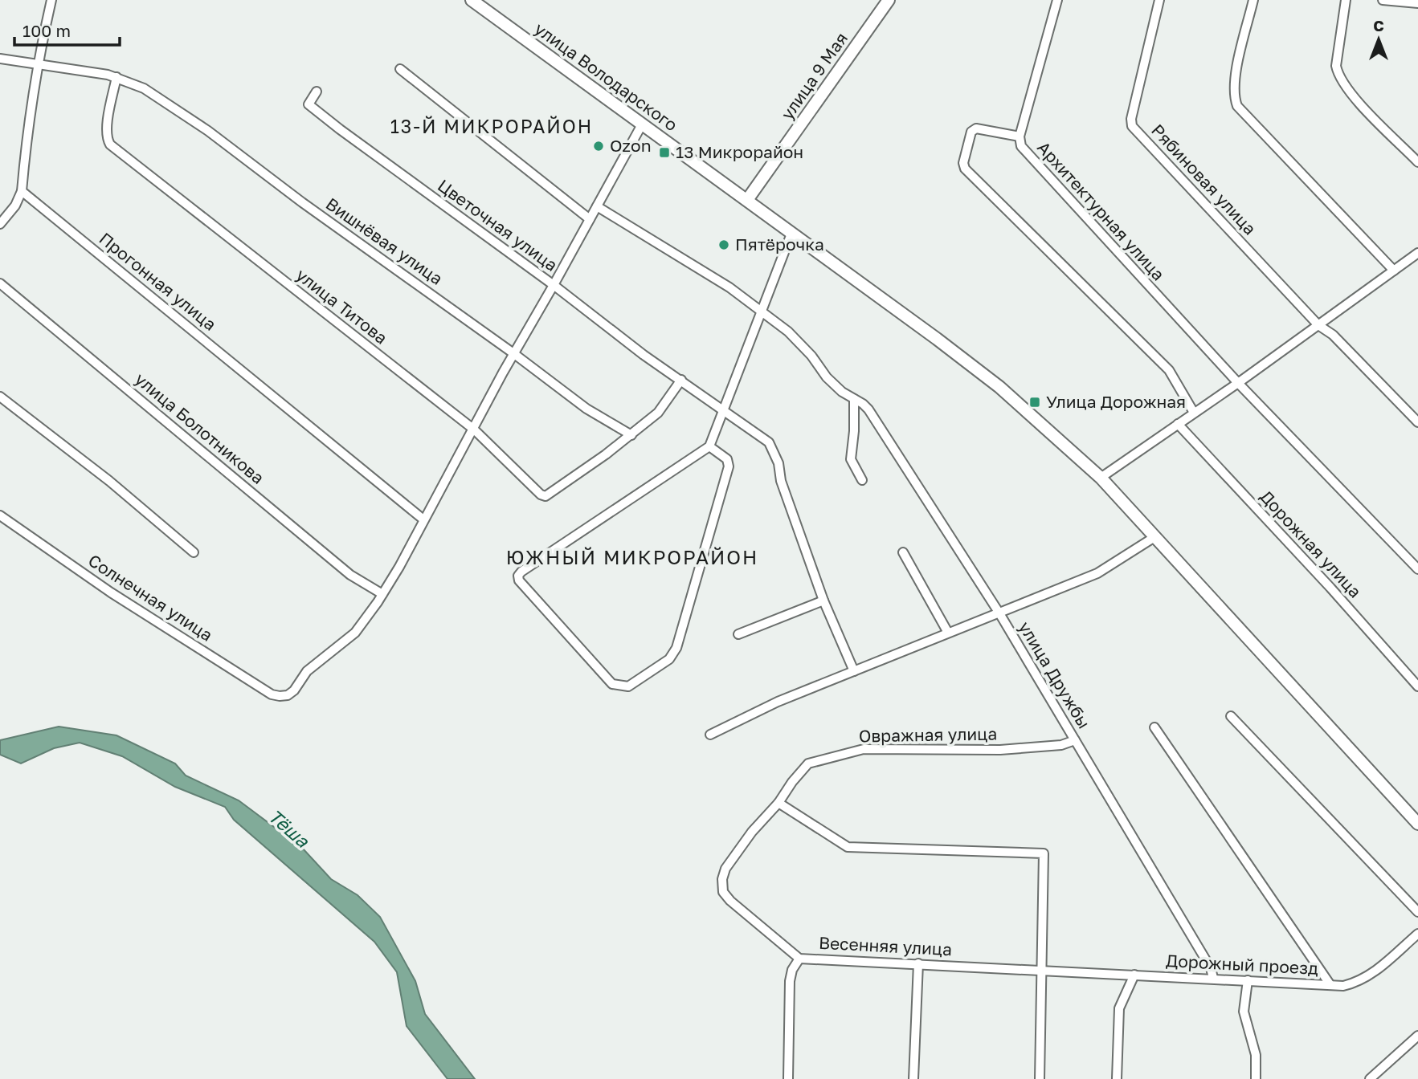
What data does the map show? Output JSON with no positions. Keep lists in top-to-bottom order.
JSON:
{
  "streets": {
    "main road": ["улица 9 Мая", "улица Володарского"],
    "street": [
      "Рябиновая улица",
      "Архитектурная улица",
      "Цветочная улица",
      "Вишнёвая улица",
      "Прогонная улица",
      "улица Титова",
      "улица Болотникова",
      "Дорожная улица",
      "Солнечная улица",
      "улица Дружбы",
      "Овражная улица",
      "Весенняя улица",
      "Дорожный проезд"
    ]
  },
  "crossings": [
    ["улица 9 Мая", "улица Володарского"],
    ["Вишнёвая улица", "улица Титова"],
    ["улица Болотникова", "Солнечная улица"],
    ["улица Дружбы", "Овражная улица"],
    ["улица Дружбы", "Дорожный проезд"],
    ["Овражная улица", "Весенняя улица"],
    ["Весенняя улица", "Дорожный проезд"]
  ],
  "districts": ["13-Й МИКРОРАЙОН", "ЮЖНЫЙ МИКРОРАЙОН"],
  "water": ["Тёша"],
  "places": {
    "other": ["Ozon", "Пятёрочка"],
    "transit": ["13 Микрорайон", "Улица Дорожная"]
  },
  "scale_bar": "100 m",
  "north": "top"
}
